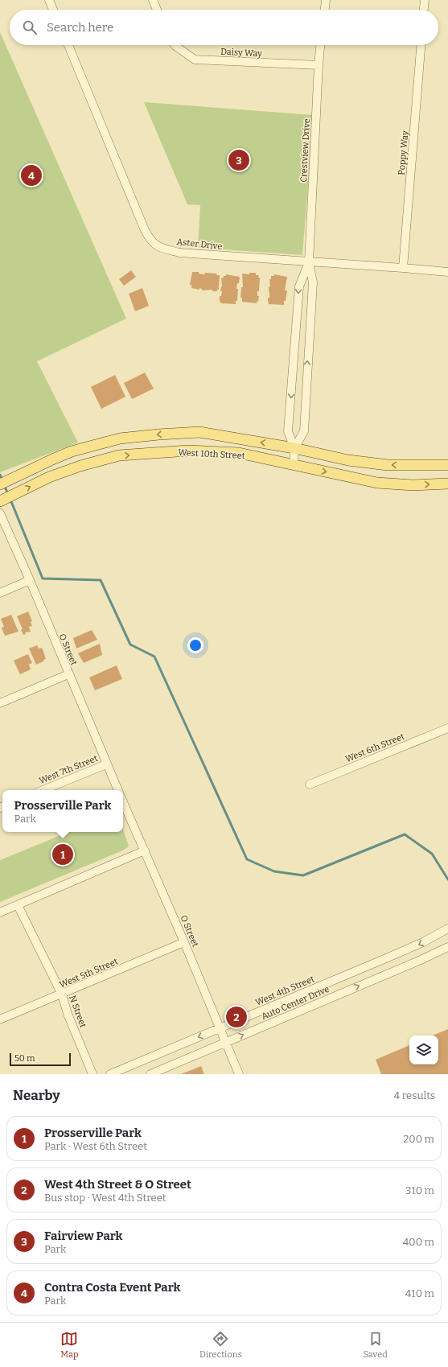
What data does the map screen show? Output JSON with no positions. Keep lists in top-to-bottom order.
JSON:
{
  "streets": {
    "main road": ["West 10th Street"],
    "street": [
      "Daisy Way",
      "Crestview Drive",
      "Poppy Way",
      "Aster Drive",
      "O Street",
      "West 6th Street",
      "West 7th Street",
      "West 5th Street",
      "West 4th Street",
      "Auto Center Drive",
      "N Street"
    ]
  },
  "crossings": [
    ["Daisy Way", "Crestview Drive"],
    ["Crestview Drive", "Aster Drive"],
    ["Crestview Drive", "West 10th Street"],
    ["Poppy Way", "Aster Drive"],
    ["O Street", "West 7th Street"],
    ["O Street", "West 5th Street"],
    ["O Street", "West 4th Street"],
    ["O Street", "Auto Center Drive"],
    ["West 5th Street", "N Street"]
  ],
  "one_way": ["West 4th Street", "Auto Center Drive"],
  "scale_bar": "50 m",
  "page": {
    "search": "Search here",
    "pins": [
      "3",
      "4",
      "1",
      "2"
    ],
    "popup": ["Prosserville Park", "Park"],
    "scale": "50 m",
    "heading": ["Nearby", "4 results"],
    "list": [
      {
        "mark": "1",
        "name": "Prosserville Park",
        "note": "Park · West 6th Street",
        "value": "200 m"
      },
      {
        "mark": "2",
        "name": "West 4th Street & O Street",
        "note": "Bus stop · West 4th Street",
        "value": "310 m"
      },
      {
        "mark": "3",
        "name": "Fairview Park",
        "note": "Park",
        "value": "400 m"
      },
      {
        "mark": "4",
        "name": "Contra Costa Event Park",
        "note": "Park",
        "value": "410 m"
      }
    ],
    "nav": ["Map", "Directions", "Saved"]
  }
}
